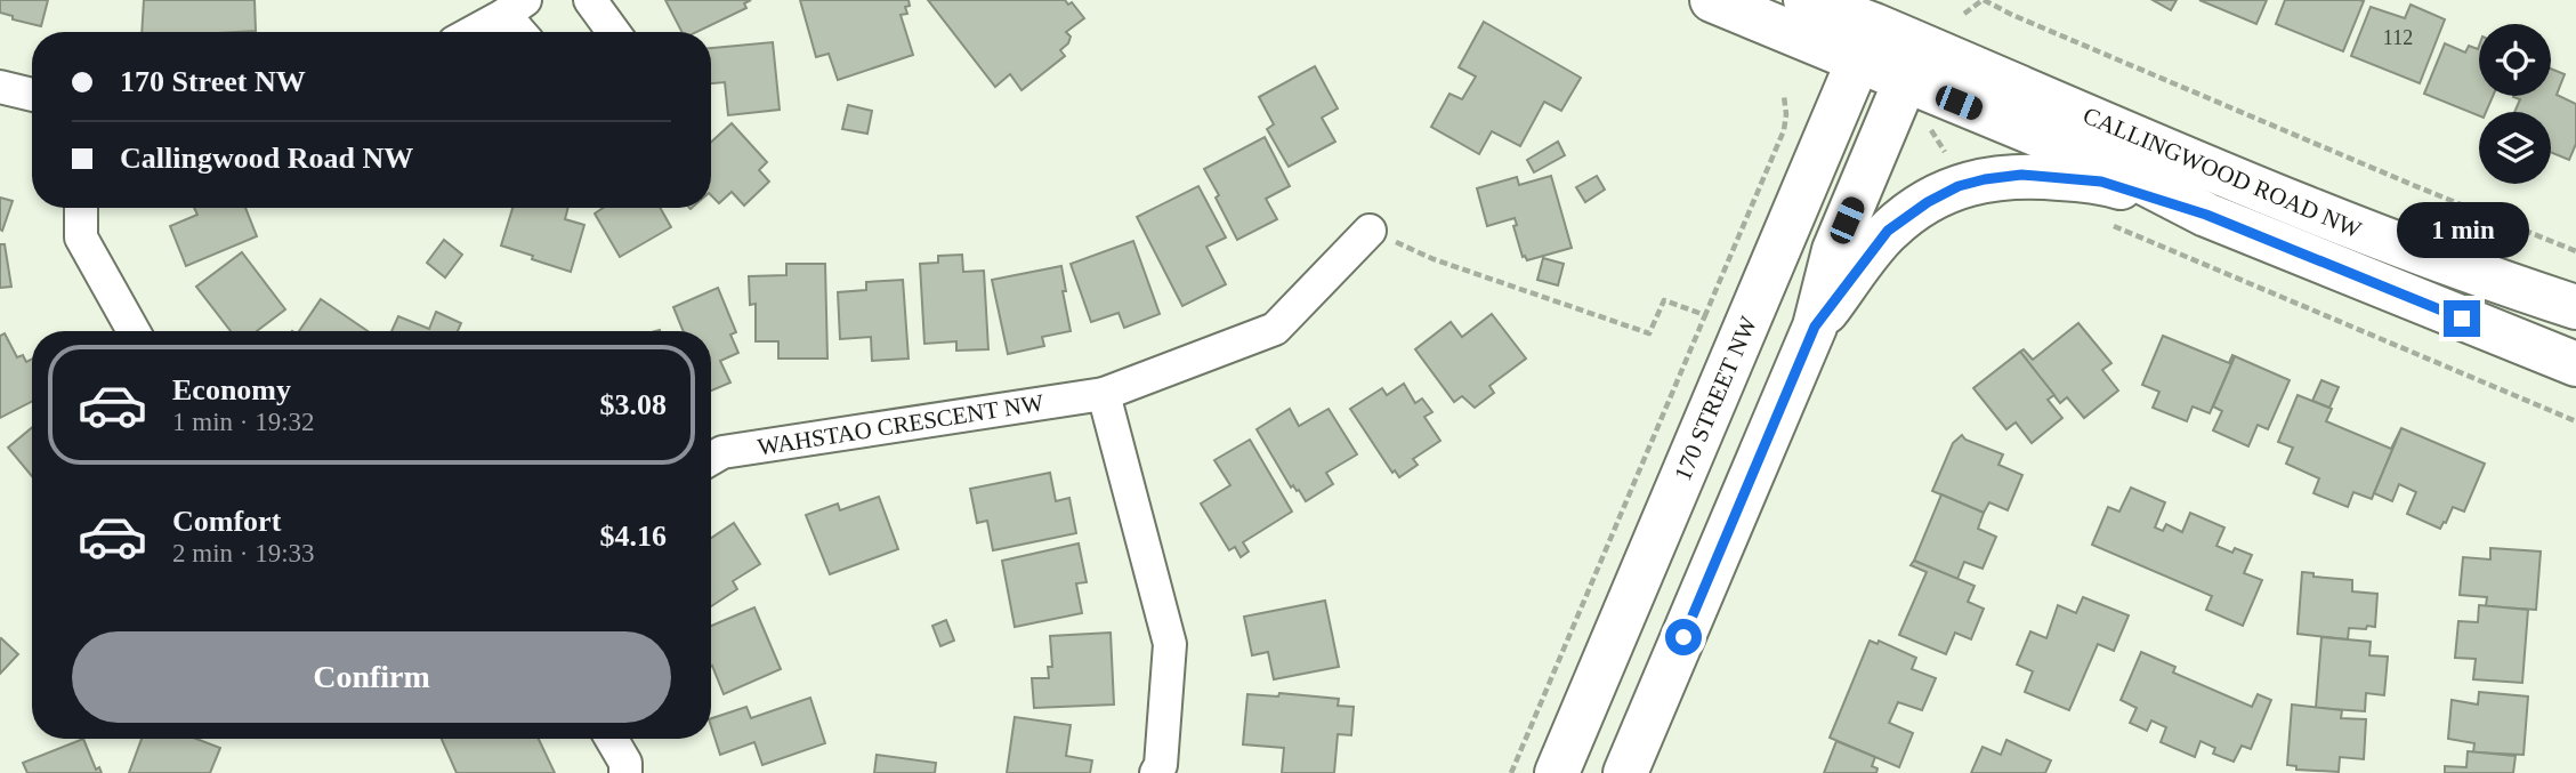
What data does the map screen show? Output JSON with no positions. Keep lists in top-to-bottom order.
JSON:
{
  "streets": {
    "main road": ["CALLINGWOOD ROAD NW", "170 STREET NW"],
    "street": ["WAHSTAO CRESCENT NW"]
  },
  "crossings": [
    ["CALLINGWOOD ROAD NW", "170 STREET NW"]
  ],
  "house_numbers": ["112"],
  "page": {
    "banner": ["170 Street NW", "Callingwood Road NW"],
    "bubble": "1 min",
    "list": [
      {
        "name": "Economy",
        "note": "1 min · 19:32",
        "value": "$3.08"
      },
      {
        "name": "Comfort",
        "note": "2 min · 19:33",
        "value": "$4.16"
      }
    ],
    "buttons": "Confirm"
  }
}
